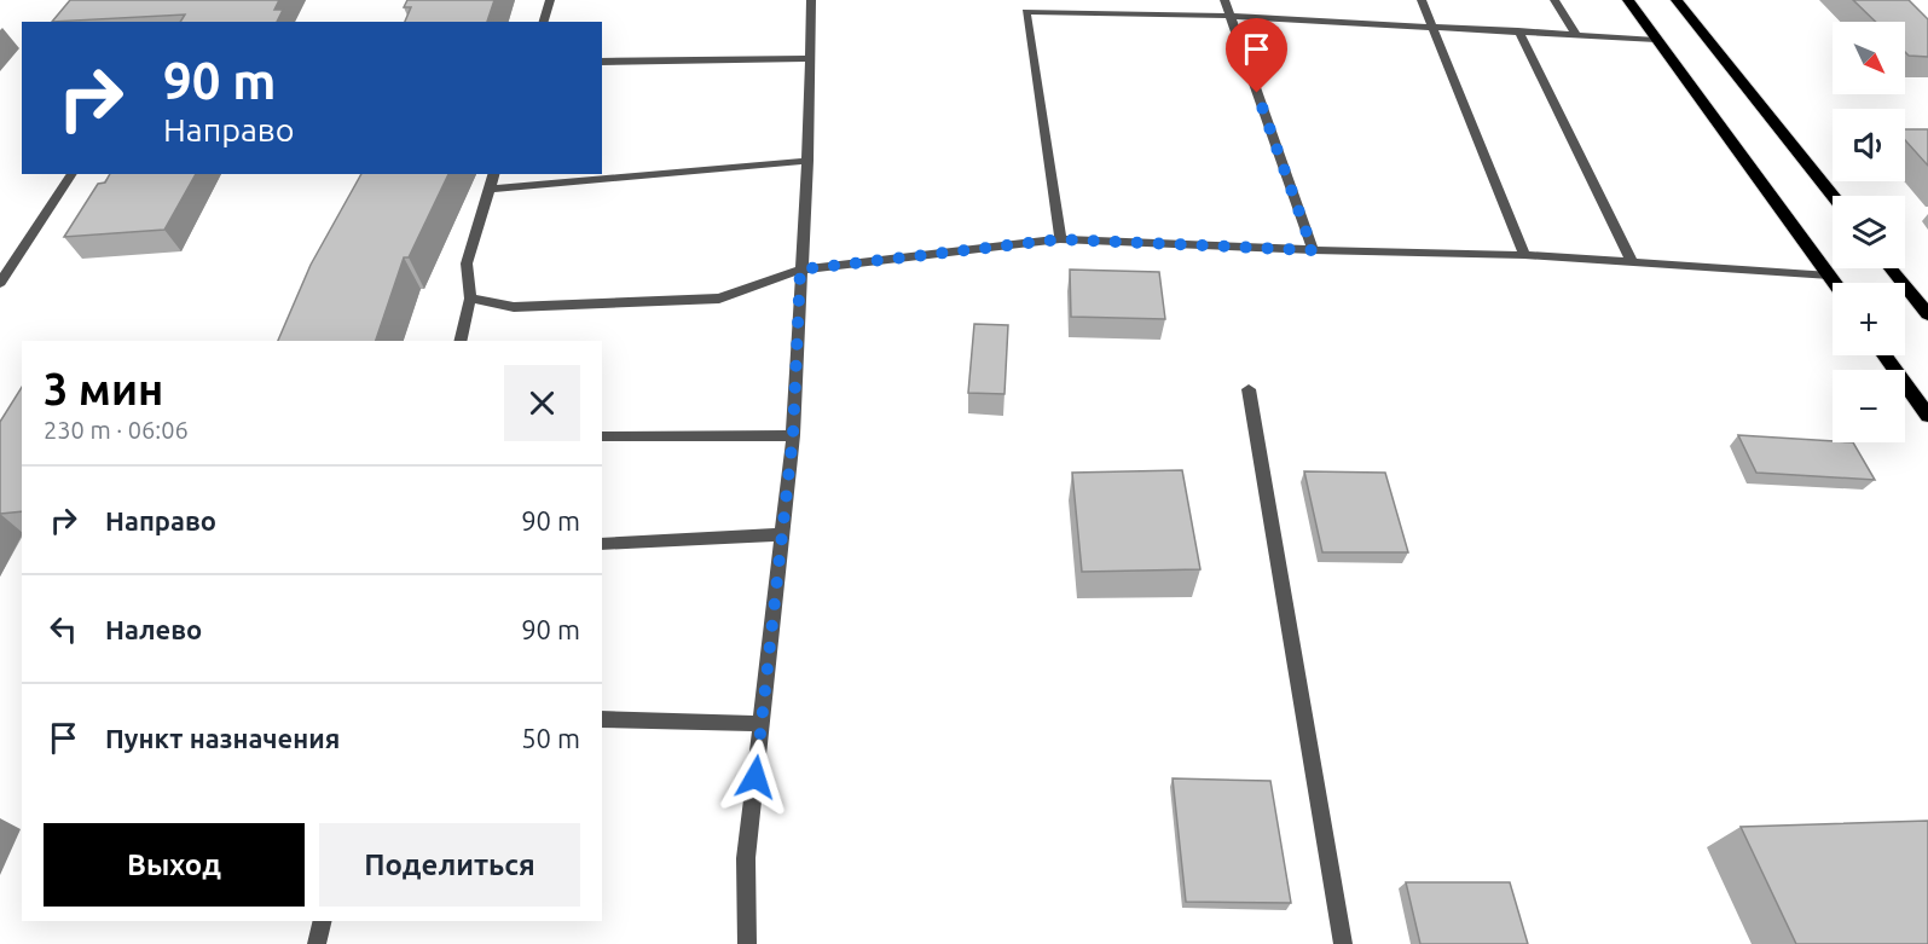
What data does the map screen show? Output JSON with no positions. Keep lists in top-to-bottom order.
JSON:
{
  "north": "bottom right",
  "page": {
    "map_buttons": ["+", "−"],
    "turn": ["90 m", "Направо"],
    "heading": ["3 мин", "230 m · 06:06"],
    "list": [
      {
        "name": "Направо",
        "value": "90 m"
      },
      {
        "name": "Налево",
        "value": "90 m"
      },
      {
        "name": "Пункт назначения",
        "value": "50 m"
      }
    ],
    "buttons": ["Выход", "Поделиться"]
  }
}
